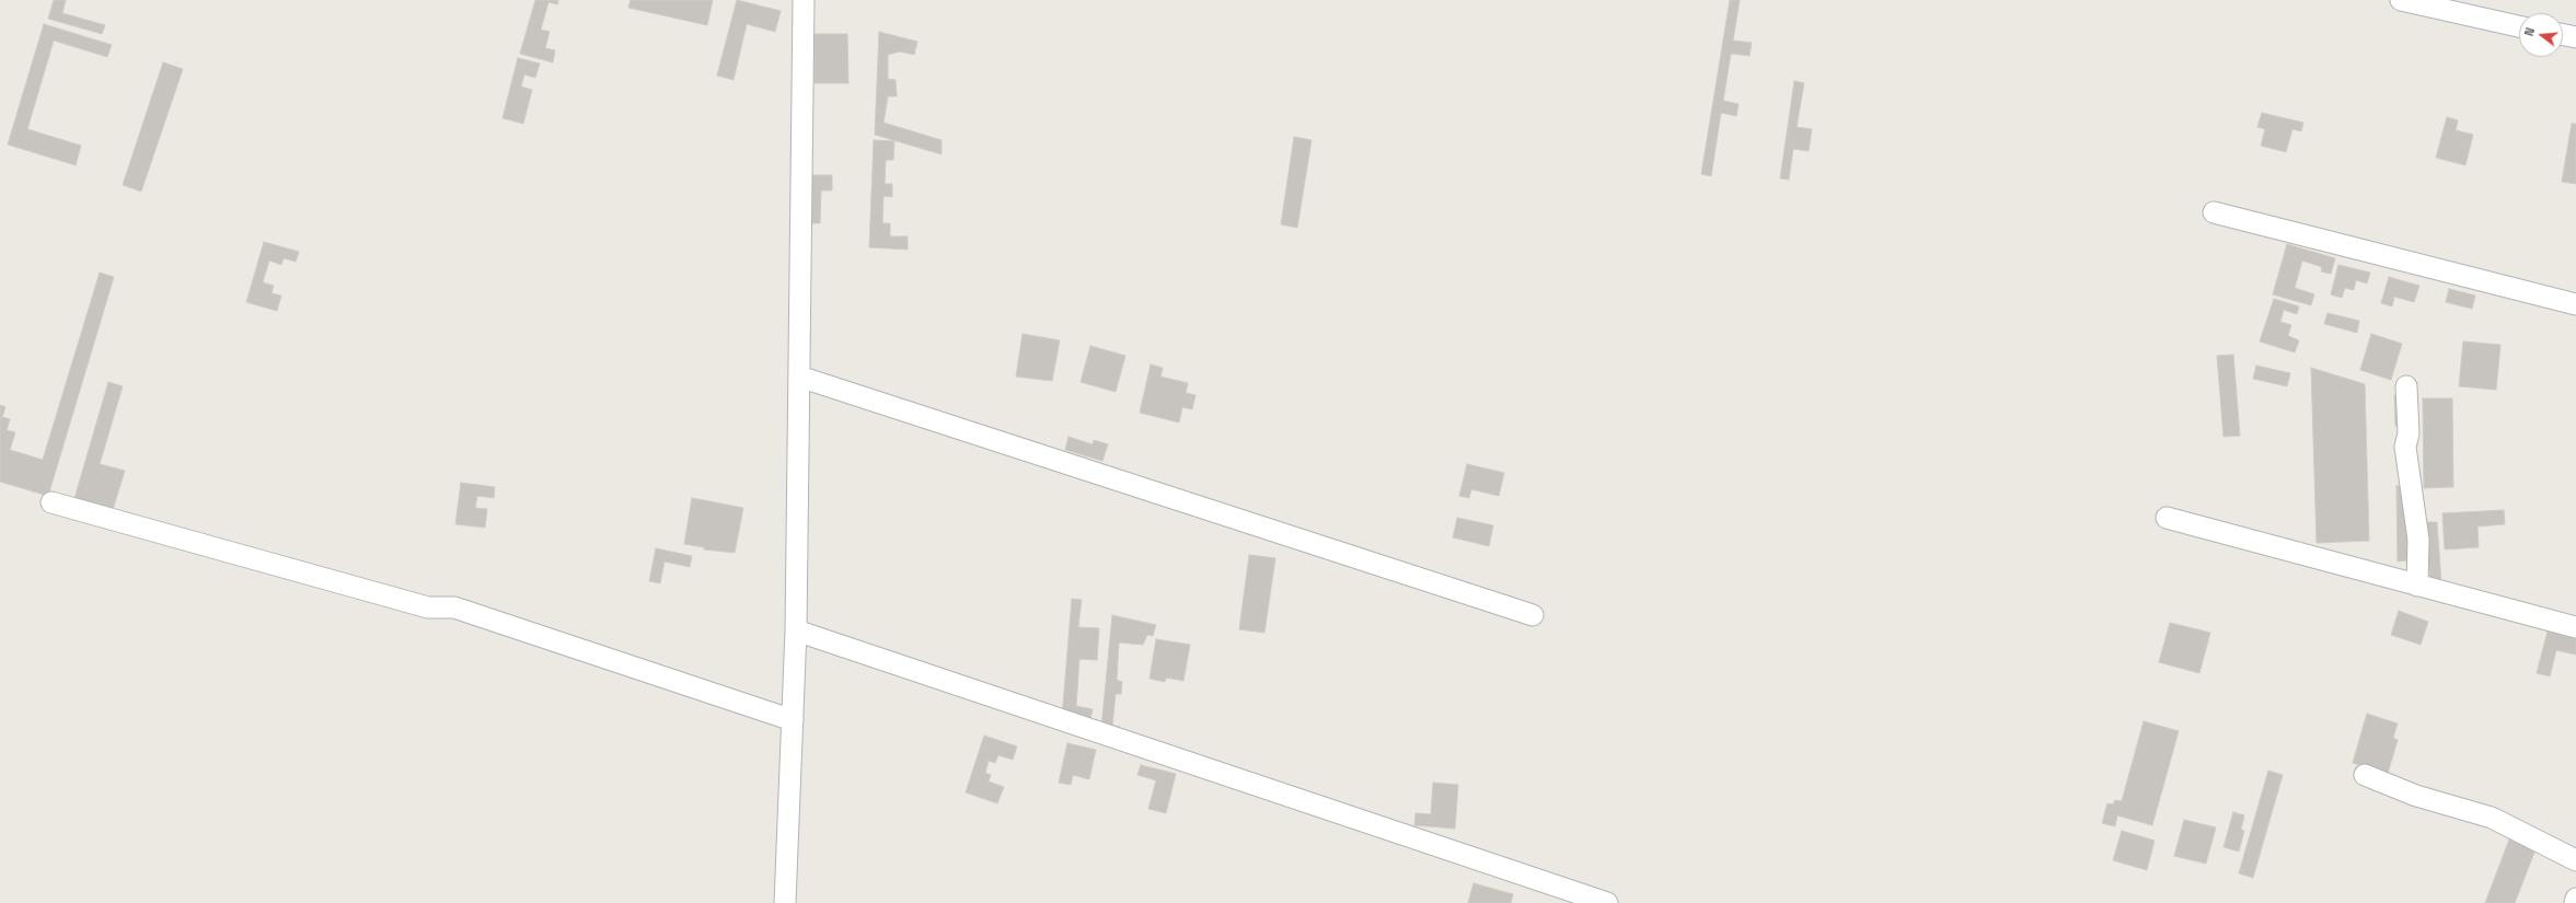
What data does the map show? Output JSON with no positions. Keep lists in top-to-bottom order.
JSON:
{
  "north": "left"
}
